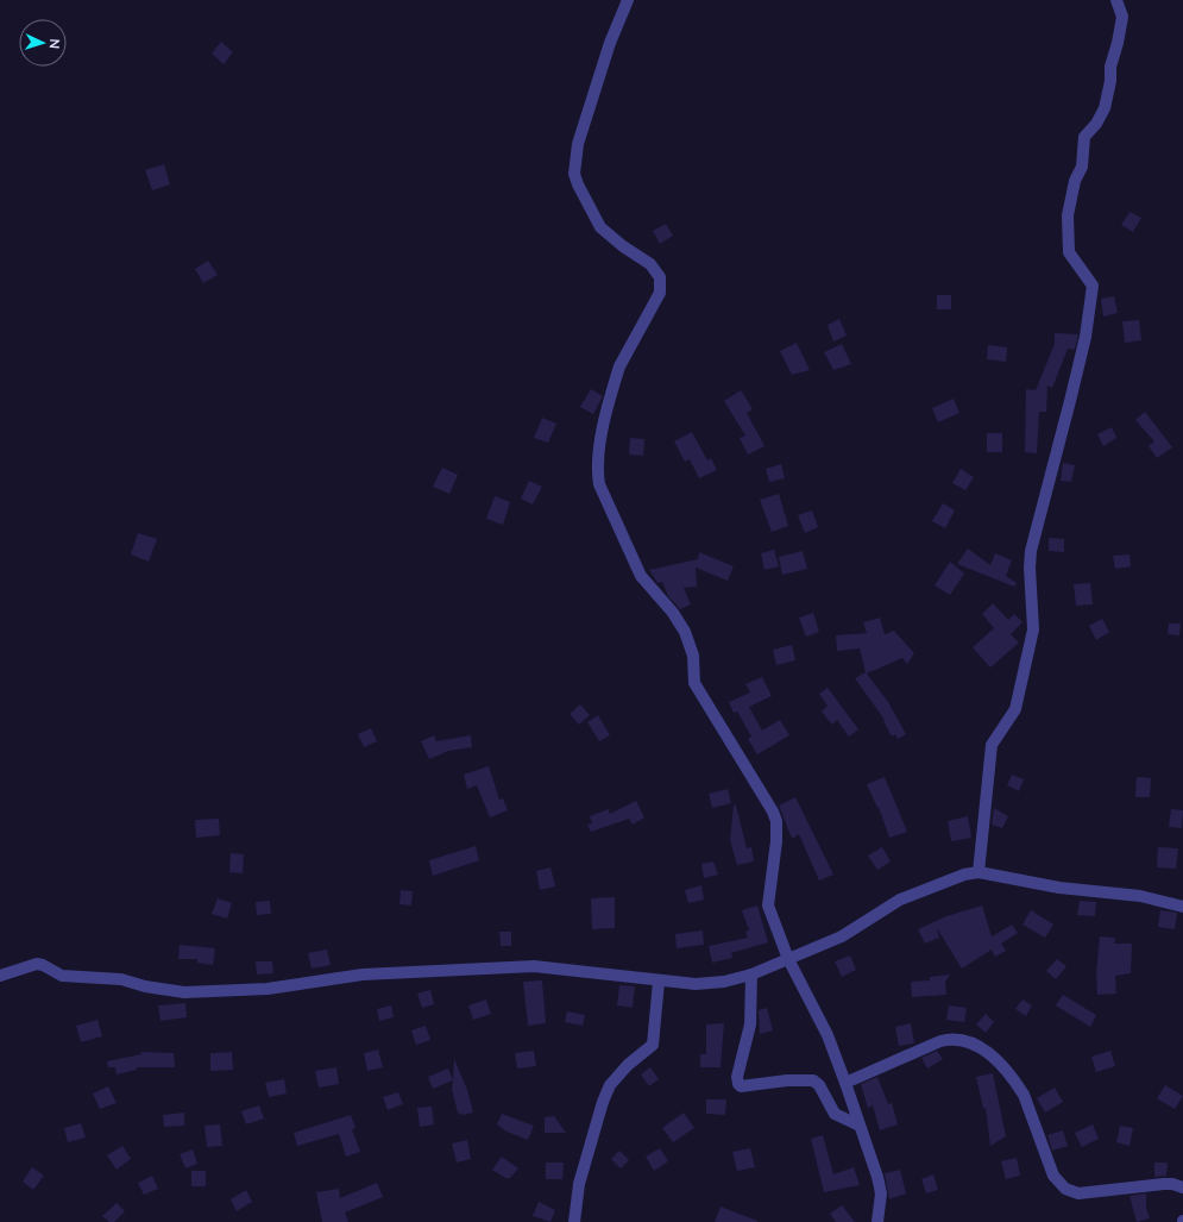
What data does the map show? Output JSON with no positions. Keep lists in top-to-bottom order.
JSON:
{
  "north": "right"
}
